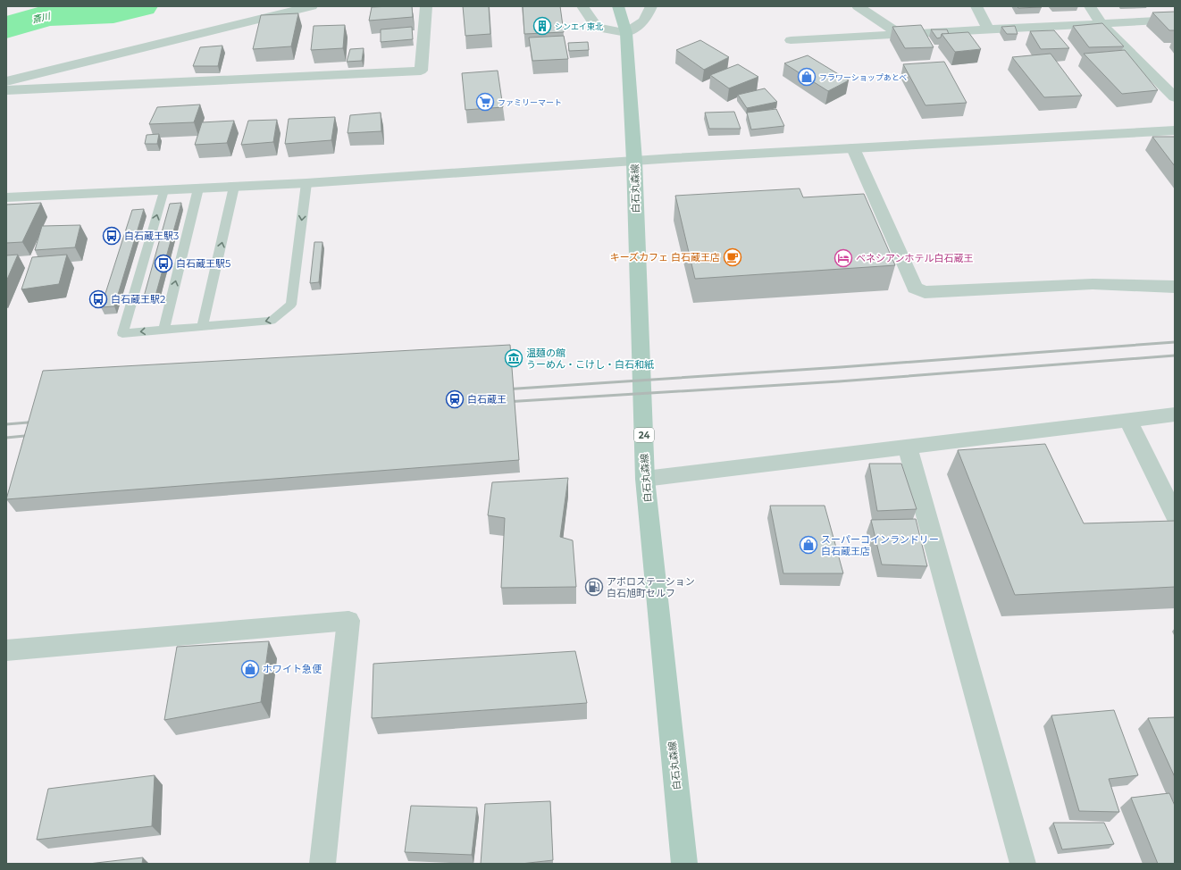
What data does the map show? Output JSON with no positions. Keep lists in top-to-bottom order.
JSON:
{
  "streets": {
    "main road": ["白石丸森線", "24"]
  },
  "water": ["斎川"],
  "places": {
    "building": ["シンエイ東北"],
    "shop": ["フラワーショップあとべ", "スーパーコインランドリー 白石蔵王店", "ホワイト急便"],
    "supermarket": ["ファミリーマート"],
    "bus stop": ["白石蔵王駅3", "白石蔵王駅5", "白石蔵王駅2"],
    "cafe": ["キーズカフェ 白石蔵王店"],
    "hotel": ["ベネシアンホテル白石蔵王"],
    "museum": ["温麺の館 うーめん・こけし・白石和紙"],
    "station": ["白石蔵王"],
    "fuel station": ["アポロステーション 白石旭町セルフ"]
  }
}
